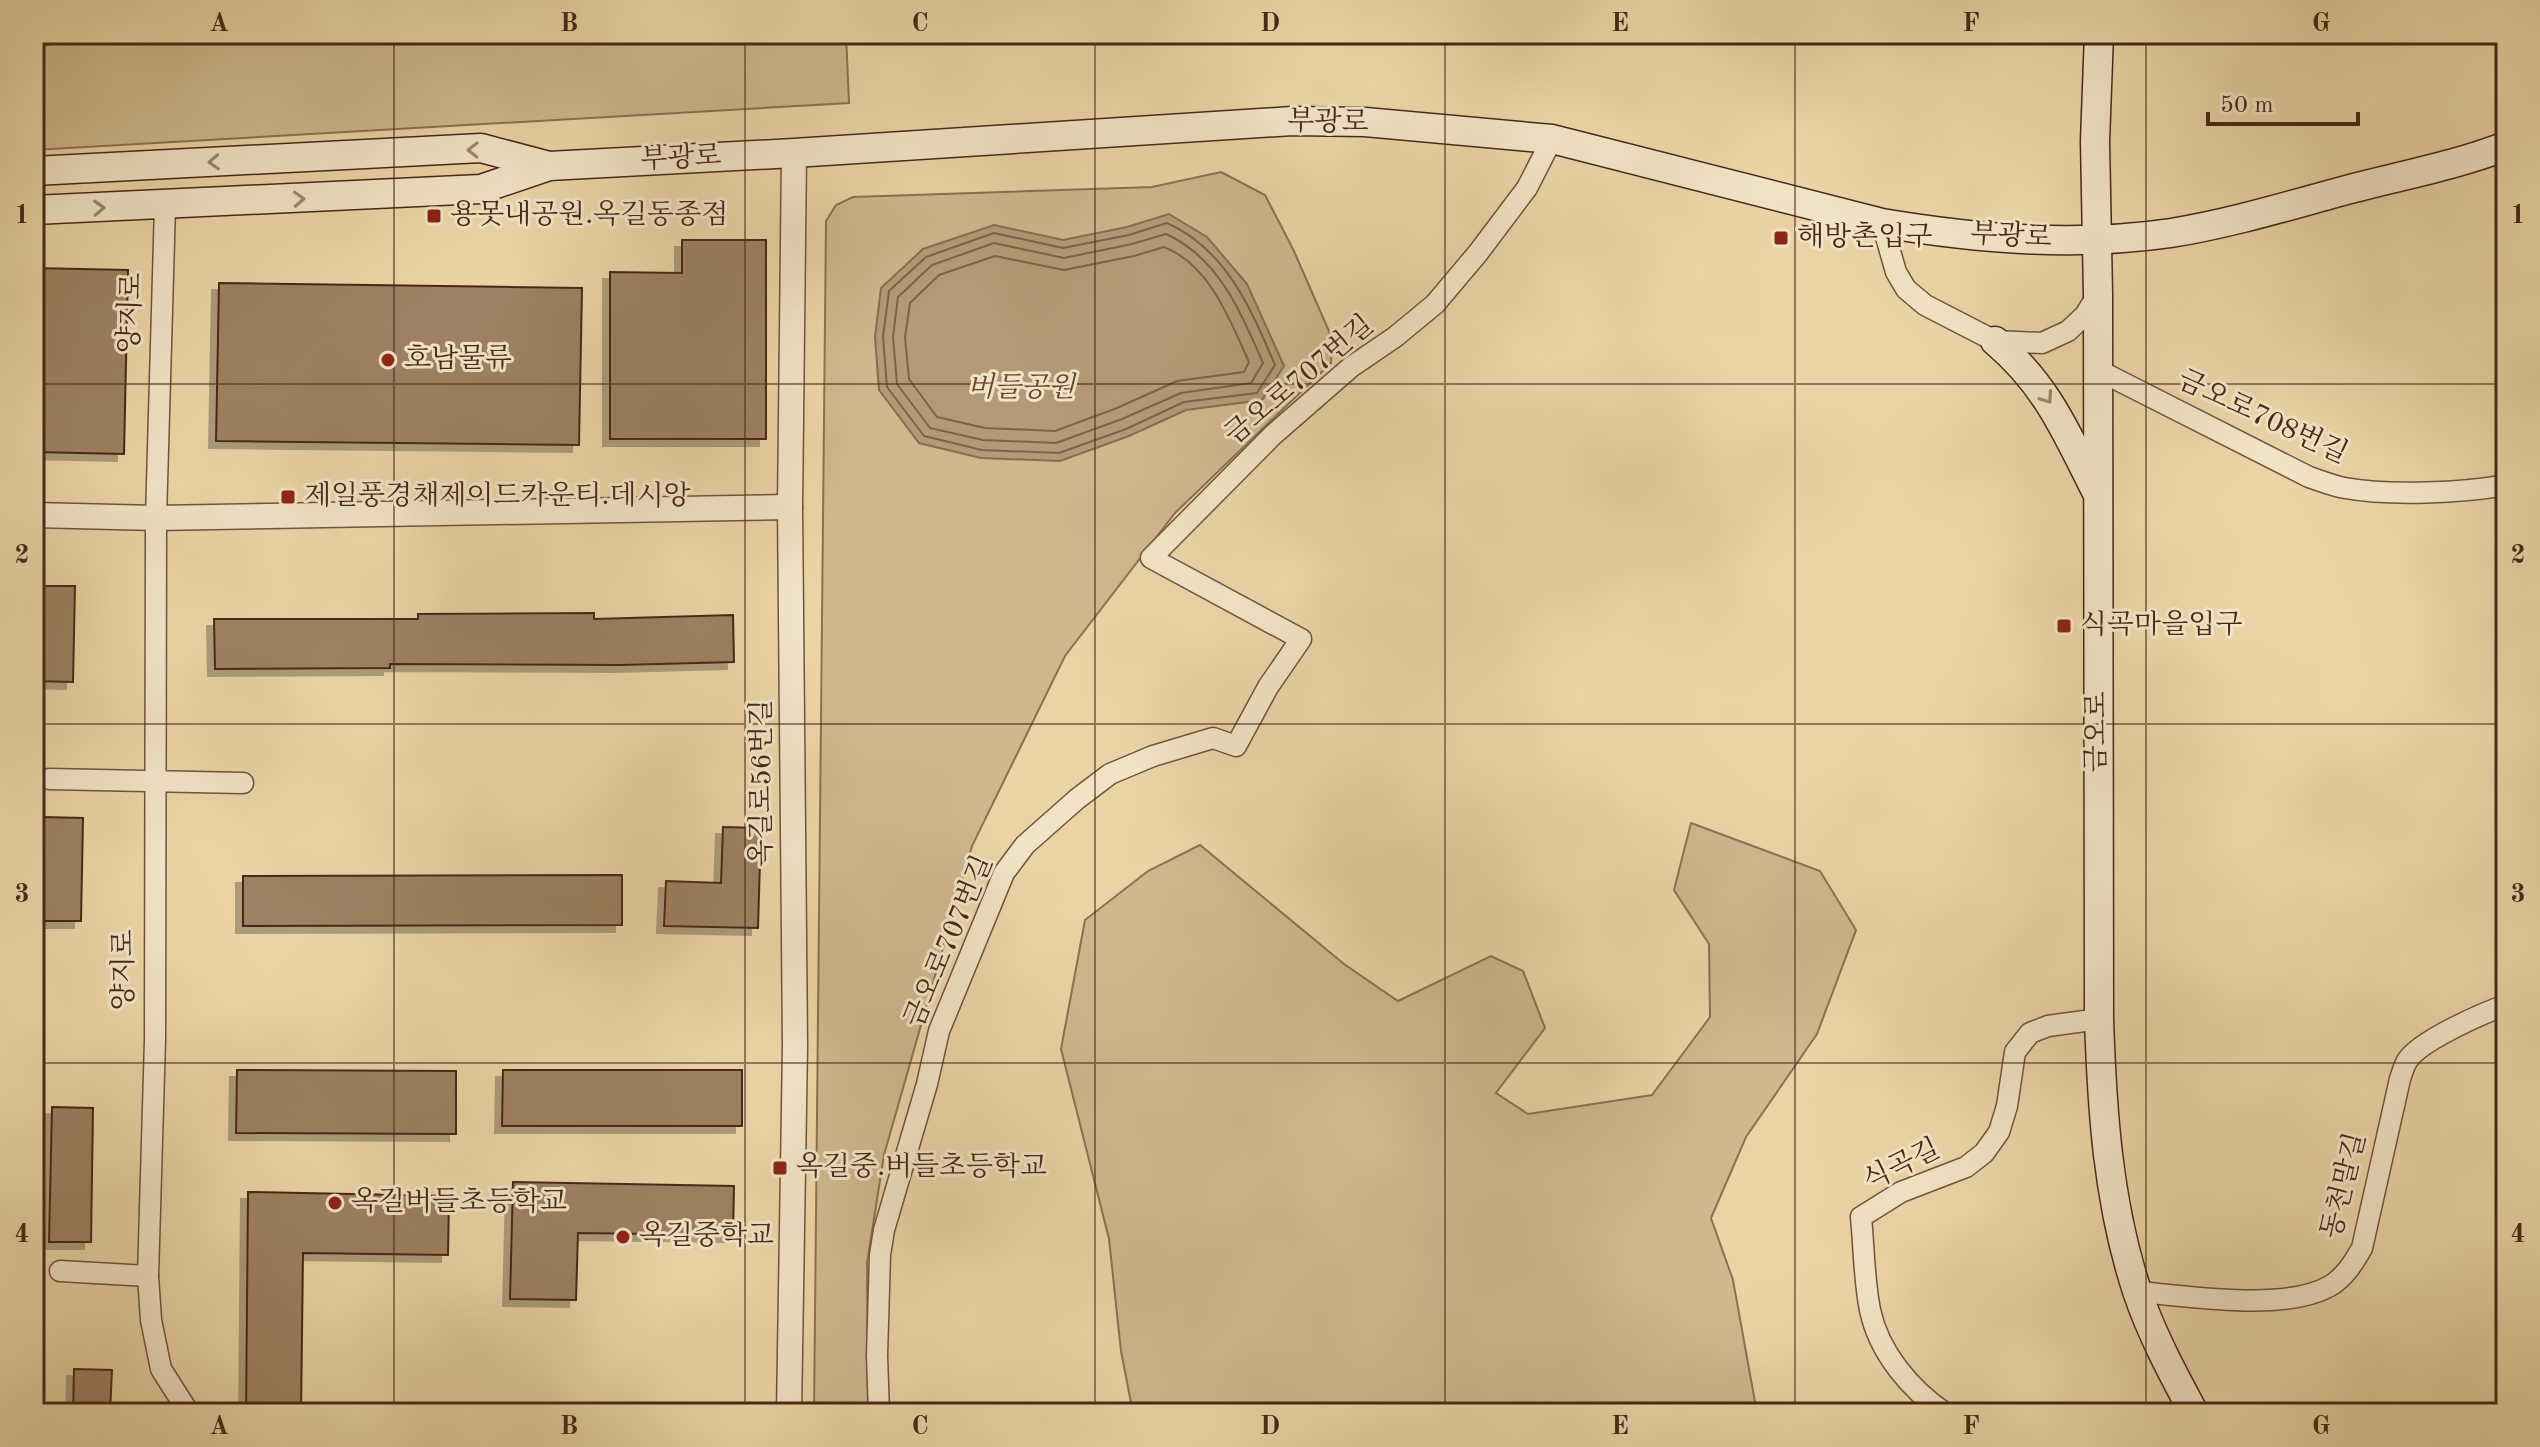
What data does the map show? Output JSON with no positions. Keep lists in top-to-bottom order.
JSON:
{
  "streets": {
    "main road": ["부광로", "금오로"],
    "street": [
      "양지로",
      "금오로707번길",
      "금오로708번길",
      "옥길로56번길",
      "식곡길",
      "동천말길"
    ]
  },
  "crossings": [
    ["부광로", "양지로"],
    ["부광로", "금오로707번길"],
    ["부광로", "금오로"],
    ["부광로", "옥길로56번길"],
    ["금오로708번길", "금오로"],
    ["금오로", "식곡길"],
    ["금오로", "동천말길"]
  ],
  "parks": ["버들공원"],
  "places": {
    "transit": [
      "용못내공원.옥길동종점",
      "해방촌입구",
      "제일풍경채제이드카운티.데시앙",
      "식곡마을입구",
      "옥길중.버들초등학교"
    ],
    "other": ["호남물류", "옥길버들초등학교", "옥길중학교"]
  },
  "scale_bar": "50 m",
  "grid": {
    "columns": [
      "A",
      "B",
      "C",
      "D",
      "E",
      "F",
      "G"
    ],
    "rows": [
      "1",
      "2",
      "3",
      "4"
    ]
  }
}
